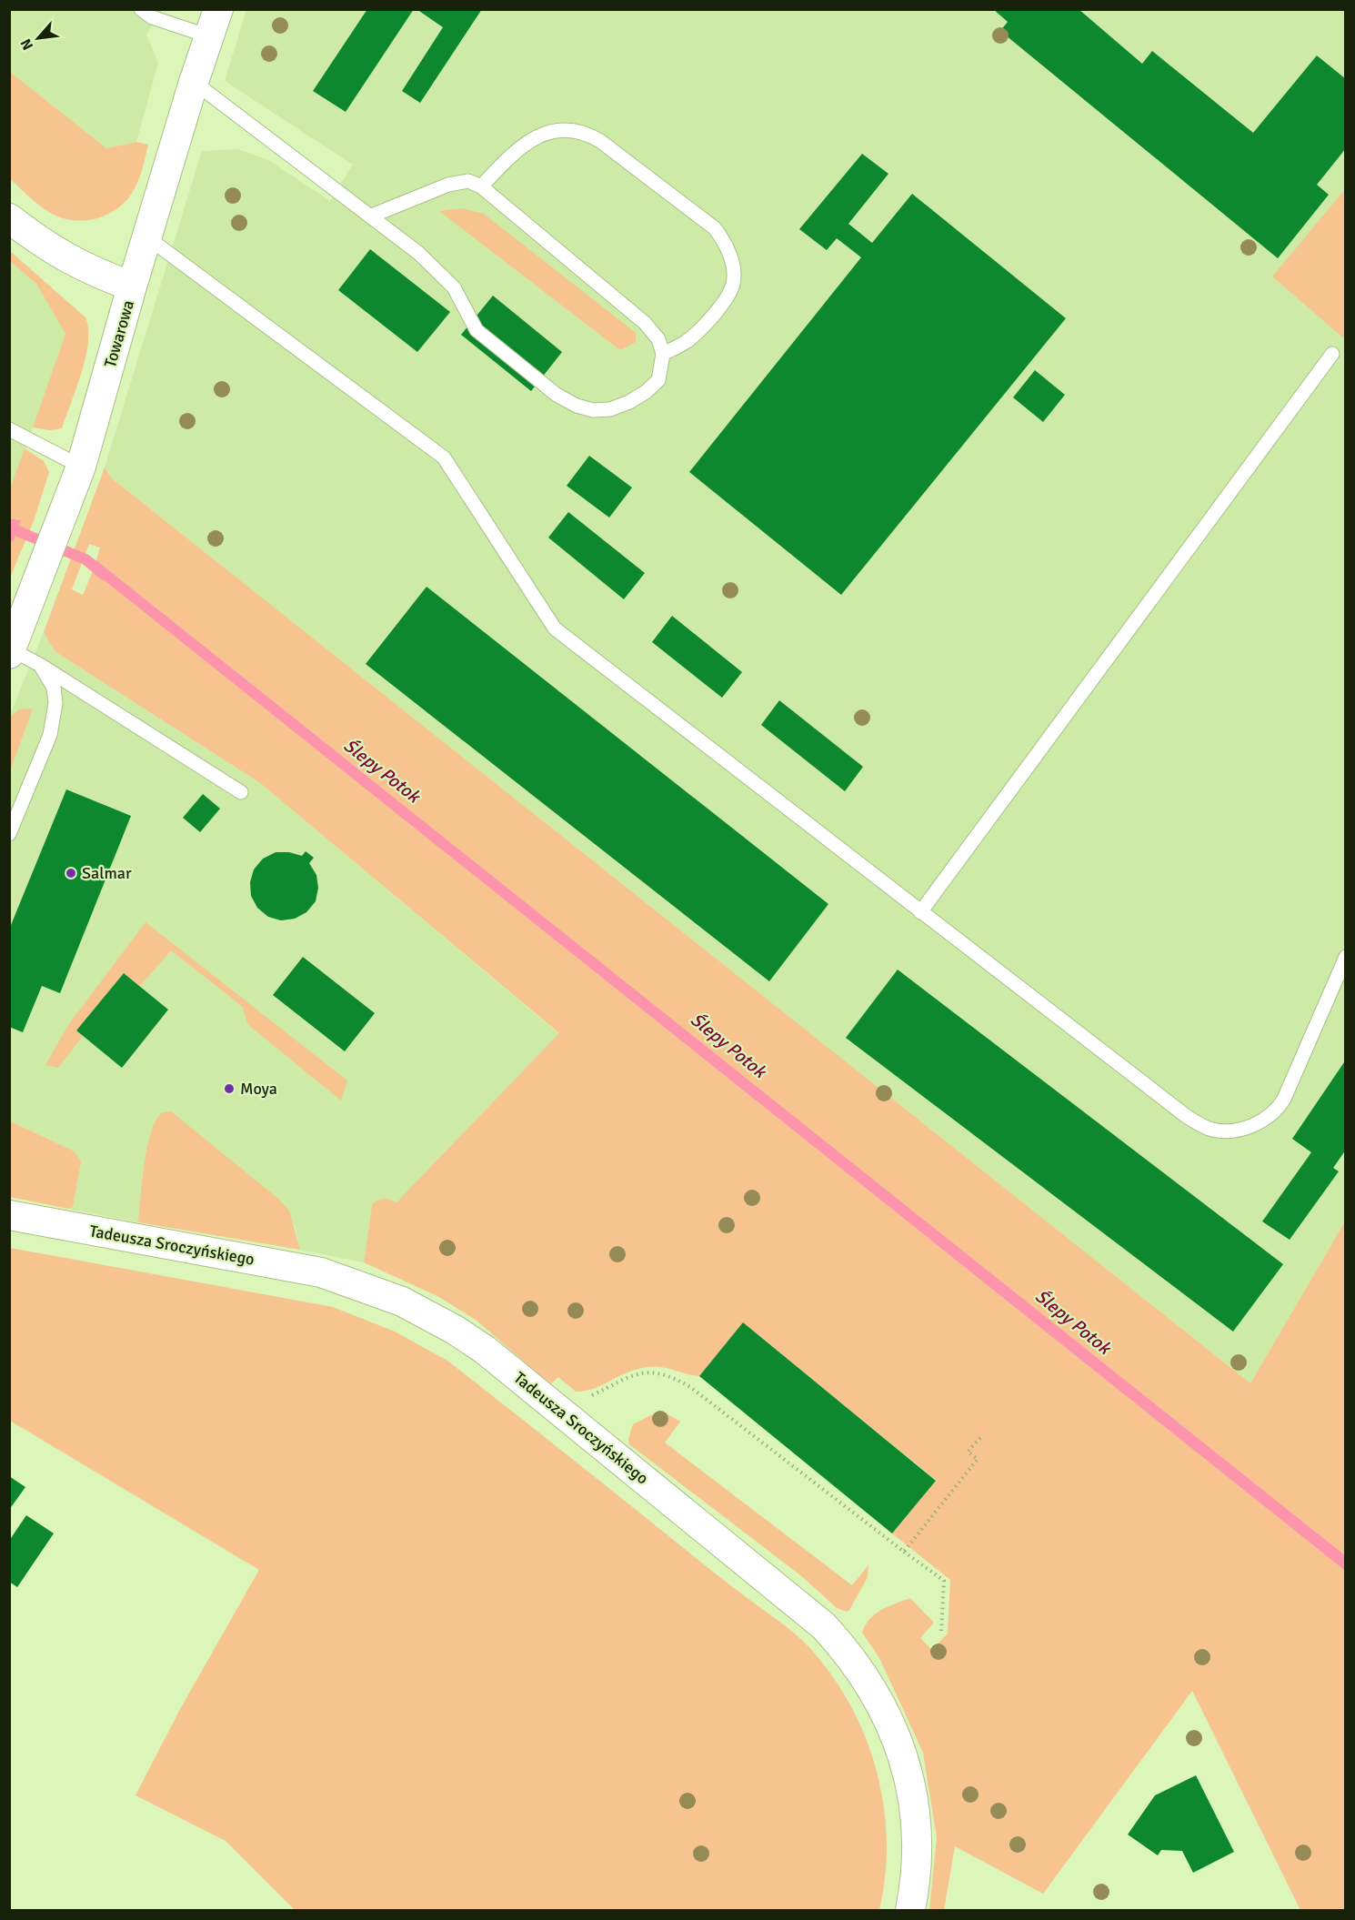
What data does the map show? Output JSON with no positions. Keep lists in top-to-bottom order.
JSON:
{
  "streets": {
    "street": ["Towarowa", "Tadeusza Sroczyńskiego"]
  },
  "water": ["Ślepy Potok"],
  "places": ["Salmar", "Moya"],
  "north": "bottom left"
}
